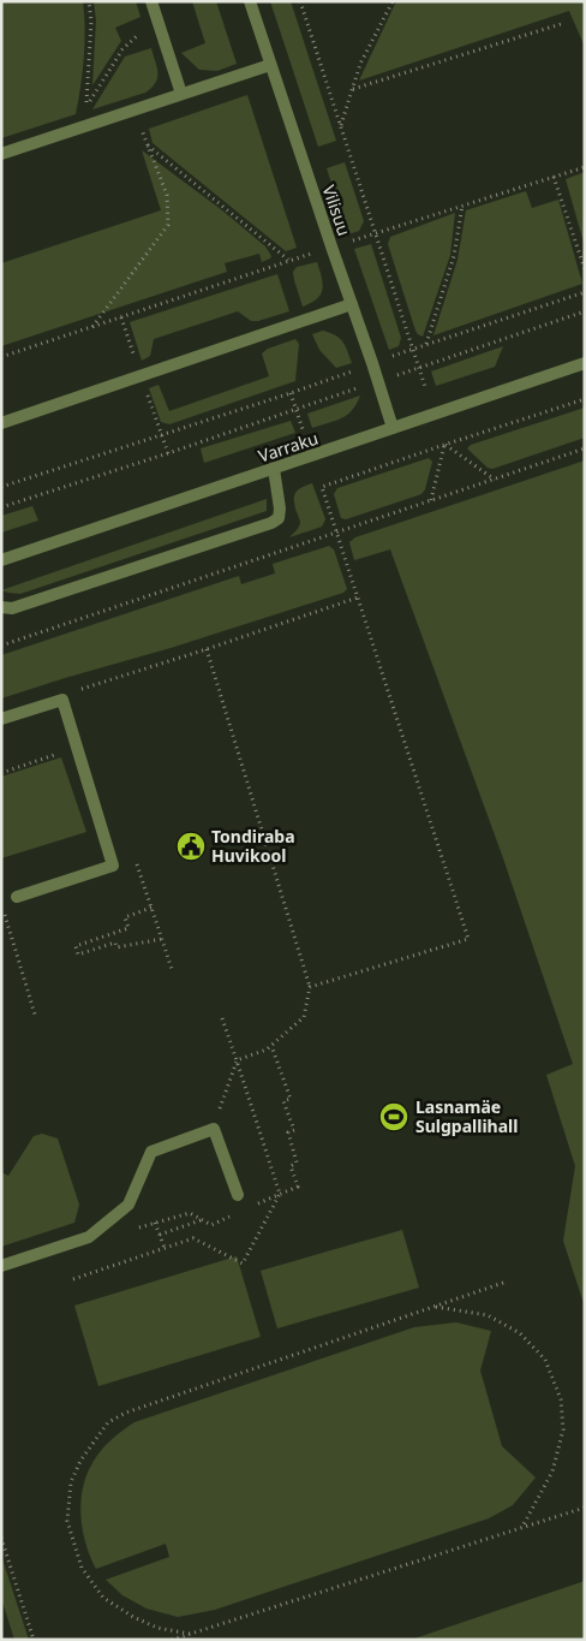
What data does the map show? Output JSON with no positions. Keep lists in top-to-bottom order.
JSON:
{
  "streets": {
    "street": ["Vilisuu", "Varraku"]
  },
  "crossings": [
    ["Vilisuu", "Varraku"]
  ],
  "places": {
    "public building": ["Tondiraba Huvikool"],
    "sports": ["Lasnamäe Sulgpallihall"]
  }
}
